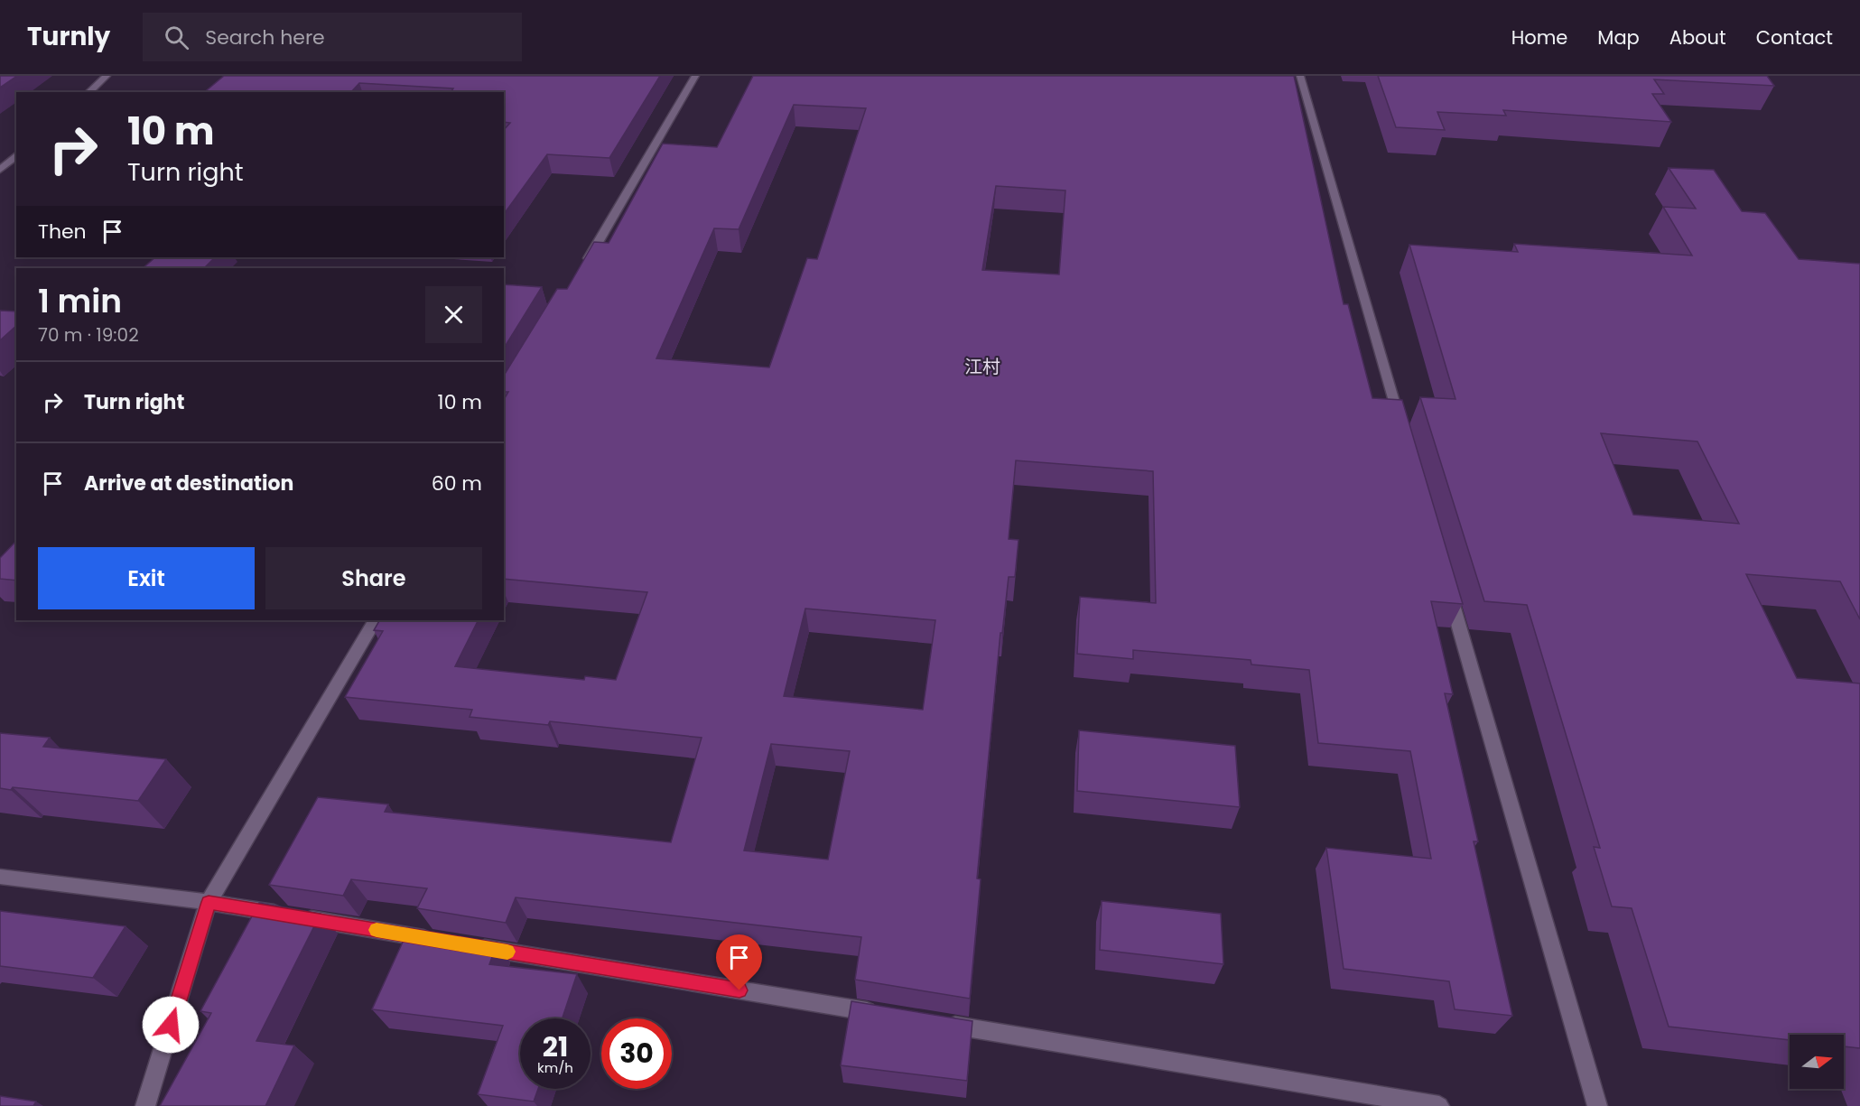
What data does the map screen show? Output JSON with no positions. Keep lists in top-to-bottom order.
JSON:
{
  "districts": ["江村"],
  "north": "right",
  "page": {
    "header": "Turnly",
    "search": "Search here",
    "nav": [
      "Home",
      "Map",
      "About",
      "Contact"
    ],
    "turn": ["10 m", "Turn right"],
    "then": "Then",
    "heading": ["1 min", "70 m · 19:02"],
    "list": [
      {
        "name": "Turn right",
        "value": "10 m"
      },
      {
        "name": "Arrive at destination",
        "value": "60 m"
      }
    ],
    "buttons": ["Exit", "Share"],
    "speed": "21 km/h",
    "limit": "30"
  }
}
